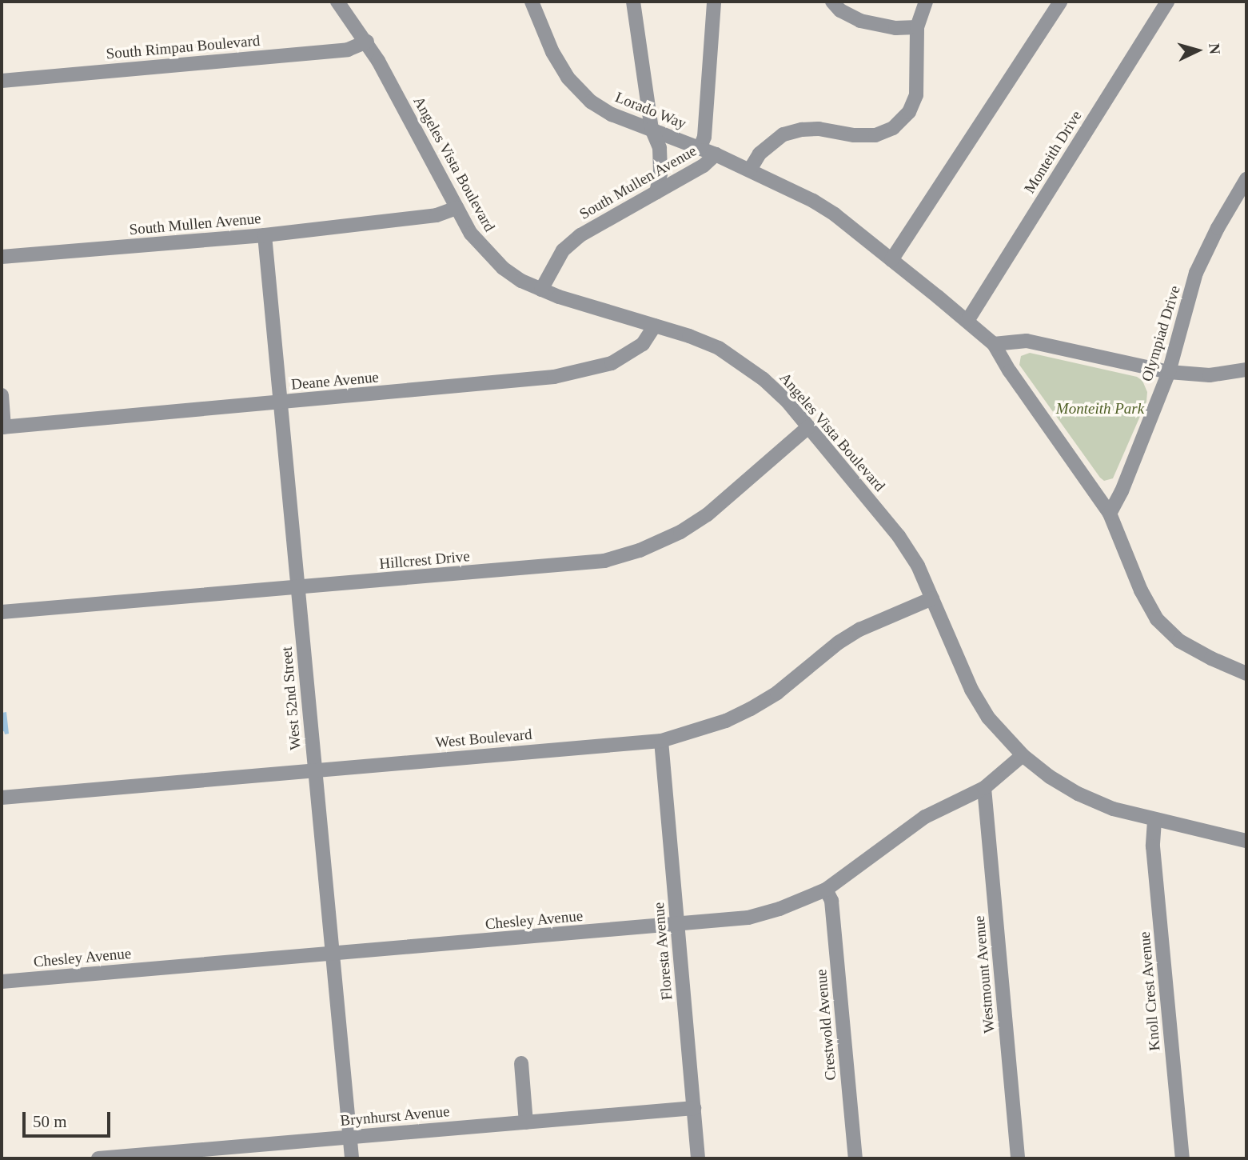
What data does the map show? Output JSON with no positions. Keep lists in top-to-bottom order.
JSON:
{
  "streets": {
    "street": [
      "South Rimpau Boulevard",
      "Lorado Way",
      "Monteith Drive",
      "Angeles Vista Boulevard",
      "South Mullen Avenue",
      "Olympiad Drive",
      "Deane Avenue",
      "Hillcrest Drive",
      "West 52nd Street",
      "West Boulevard",
      "Chesley Avenue",
      "Floresta Avenue",
      "Westmount Avenue",
      "Knoll Crest Avenue",
      "Crestwold Avenue",
      "Brynhurst Avenue"
    ]
  },
  "crossings": [
    ["South Rimpau Boulevard", "Angeles Vista Boulevard"],
    ["Lorado Way", "South Mullen Avenue"],
    ["Monteith Drive", "South Mullen Avenue"],
    ["Angeles Vista Boulevard", "South Mullen Avenue"],
    ["Angeles Vista Boulevard", "Deane Avenue"],
    ["Angeles Vista Boulevard", "Hillcrest Drive"],
    ["Angeles Vista Boulevard", "West Boulevard"],
    ["Angeles Vista Boulevard", "Chesley Avenue"],
    ["Angeles Vista Boulevard", "Knoll Crest Avenue"],
    ["South Mullen Avenue", "Olympiad Drive"],
    ["South Mullen Avenue", "West 52nd Street"],
    ["Deane Avenue", "West 52nd Street"],
    ["Hillcrest Drive", "West 52nd Street"],
    ["West 52nd Street", "West Boulevard"],
    ["West 52nd Street", "Chesley Avenue"],
    ["West 52nd Street", "Brynhurst Avenue"],
    ["West Boulevard", "Floresta Avenue"],
    ["Chesley Avenue", "Floresta Avenue"],
    ["Chesley Avenue", "Westmount Avenue"],
    ["Chesley Avenue", "Crestwold Avenue"],
    ["Floresta Avenue", "Brynhurst Avenue"]
  ],
  "parks": ["Monteith Park"],
  "scale_bar": "50 m",
  "north": "right"
}
